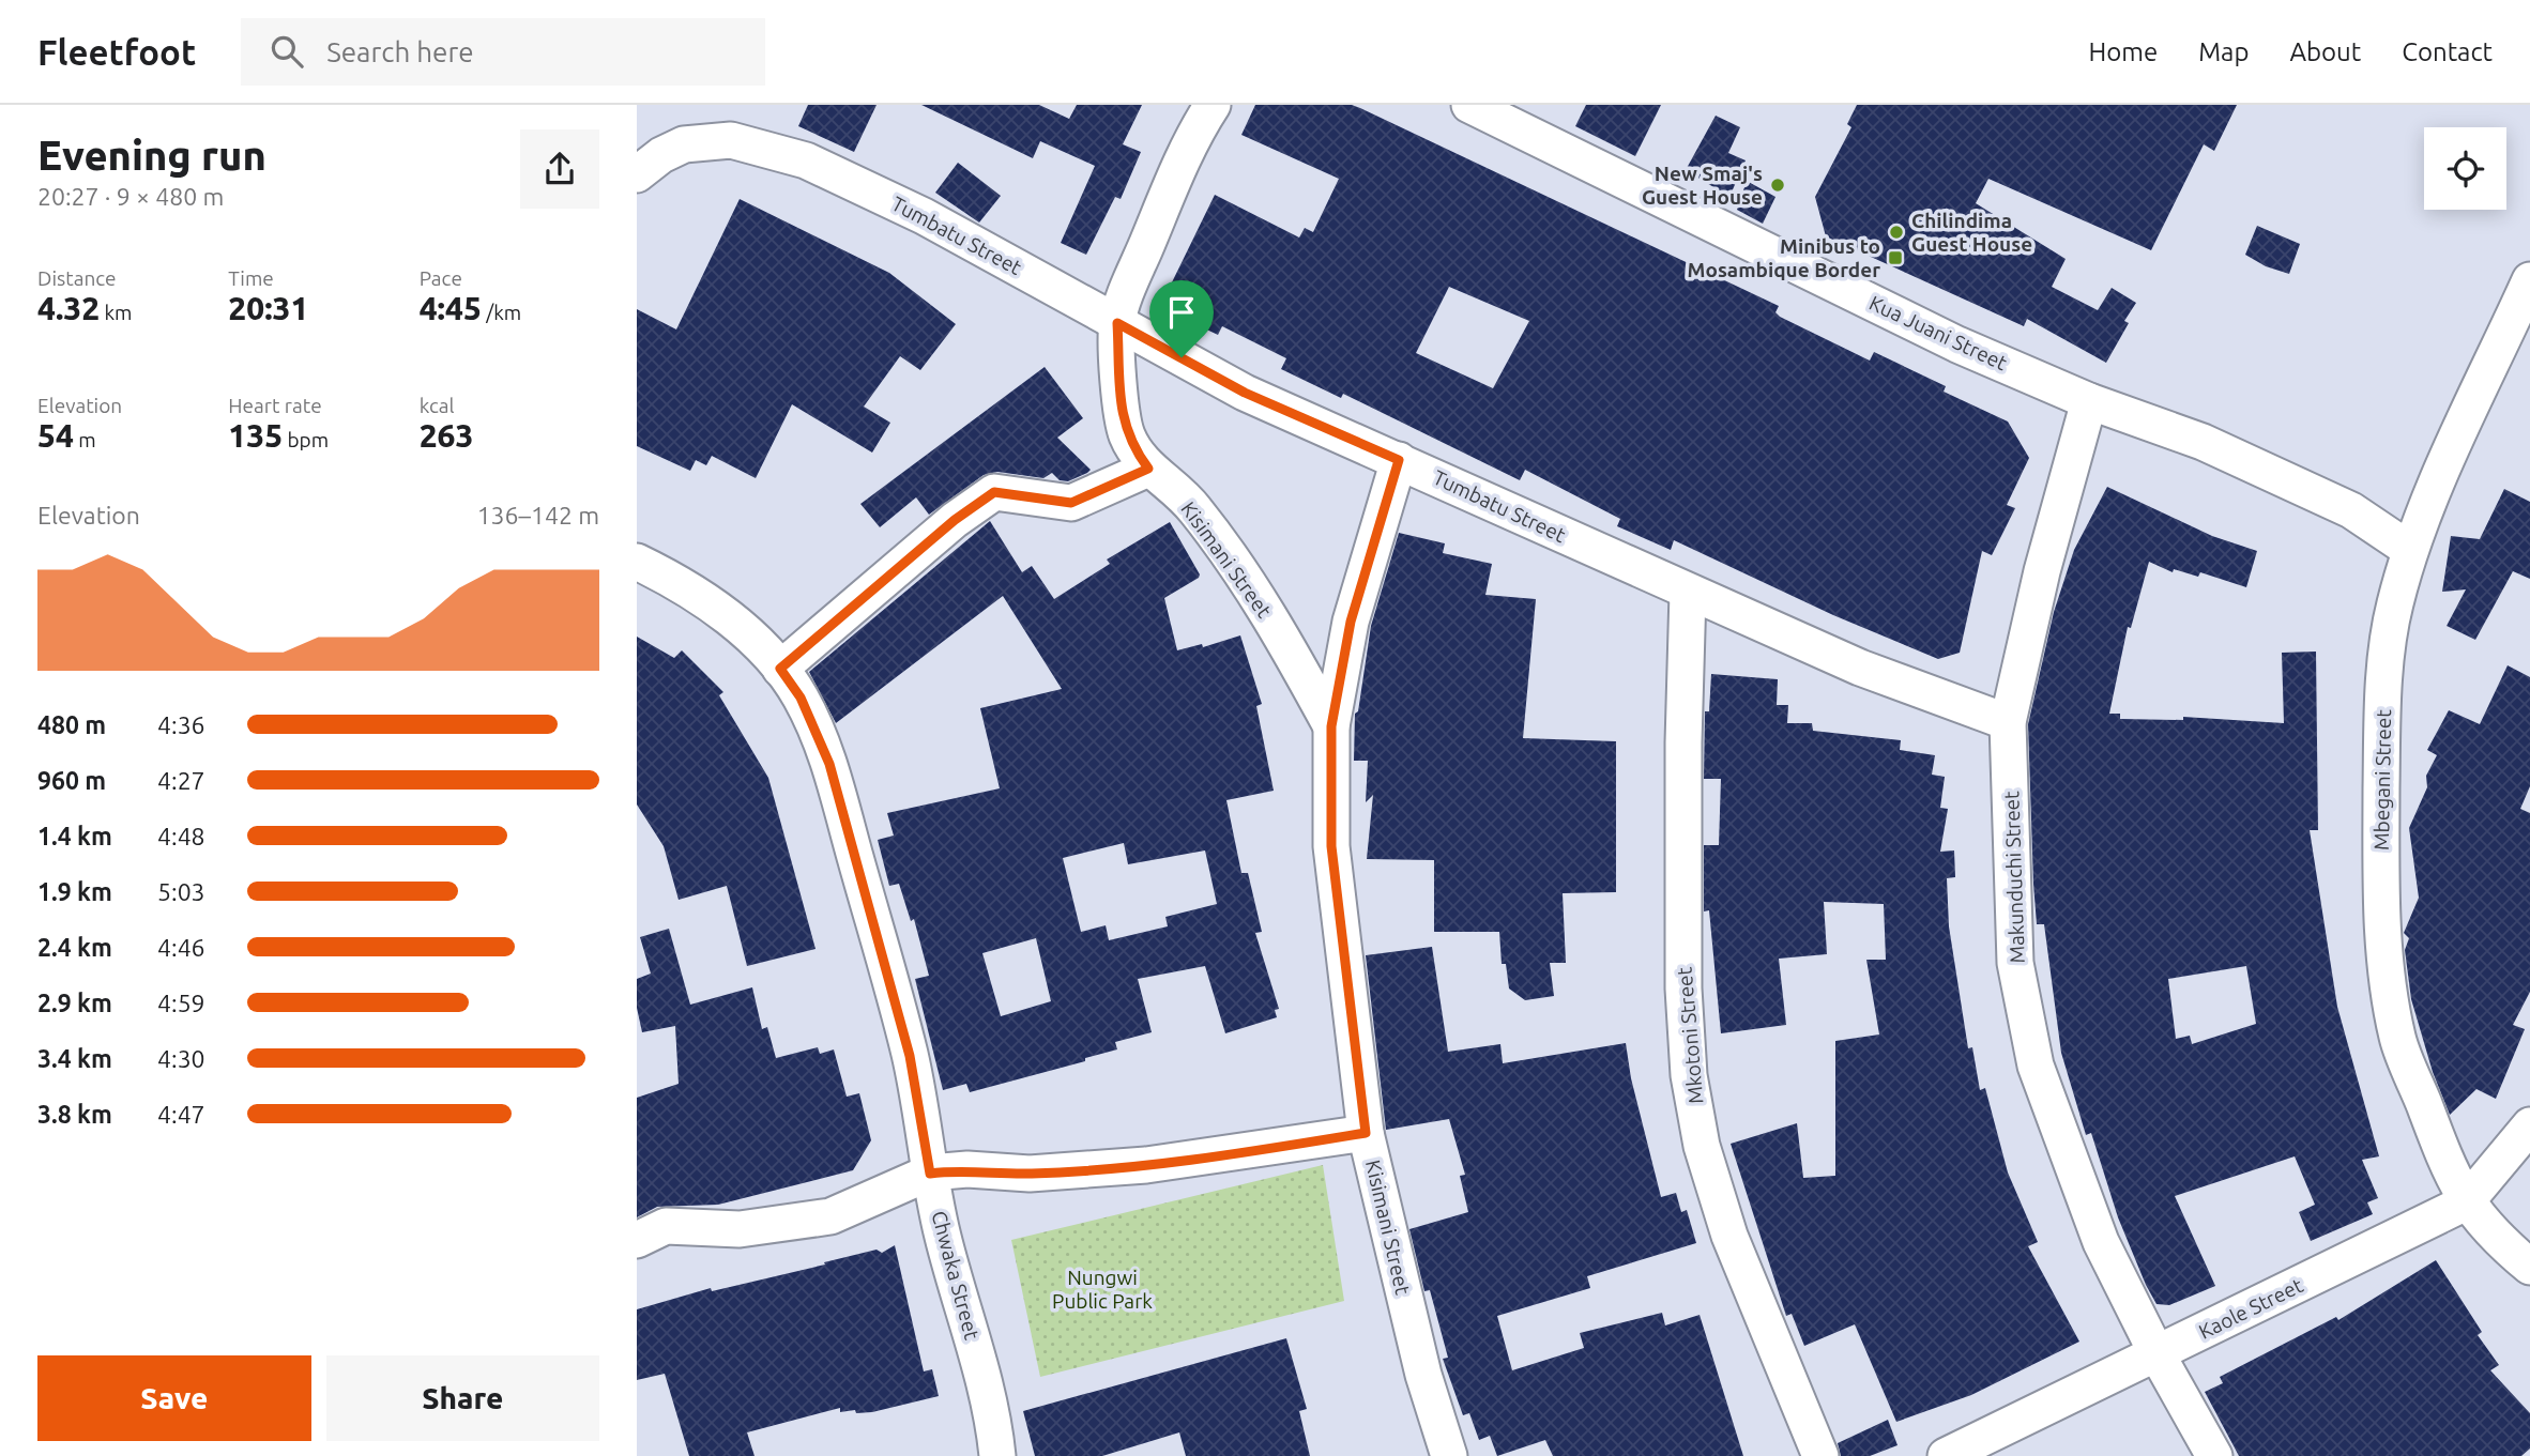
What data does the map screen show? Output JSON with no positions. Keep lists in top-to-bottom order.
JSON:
{
  "streets": {
    "street": [
      "Tumbatu Street",
      "Kua Juani Street",
      "Kisimani Street",
      "Mbegani Street",
      "Makunduchi Street",
      "Mkotoni Street",
      "Chwaka Street",
      "Kaole Street"
    ]
  },
  "crossings": [
    ["Tumbatu Street", "Kisimani Street"],
    ["Tumbatu Street", "Makunduchi Street"],
    ["Tumbatu Street", "Mkotoni Street"],
    ["Kua Juani Street", "Mbegani Street"],
    ["Kua Juani Street", "Makunduchi Street"],
    ["Mbegani Street", "Kaole Street"],
    ["Makunduchi Street", "Kaole Street"]
  ],
  "parks": ["Nungwi Public Park"],
  "places": {
    "other": ["New Smaj's Guest House", "Chilindima Guest House"],
    "transit": ["Minibus to Mosambique Border"]
  },
  "page": {
    "header": "Fleetfoot",
    "search": "Search here",
    "nav": [
      "Home",
      "Map",
      "About",
      "Contact"
    ],
    "heading": ["Evening run", "20:27 · 9 × 480 m"],
    "stats": [
      ["Distance", "4.32 km"],
      ["Time", "20:31"],
      ["Pace", "4:45 /km"],
      ["Elevation", "54 m"],
      ["Heart rate", "135 bpm"],
      ["kcal", "263"]
    ],
    "chart": ["Elevation", "136–142 m"],
    "list": [
      {
        "name": "480 m",
        "note": "4:36"
      },
      {
        "name": "960 m",
        "note": "4:27"
      },
      {
        "name": "1.4 km",
        "note": "4:48"
      },
      {
        "name": "1.9 km",
        "note": "5:03"
      },
      {
        "name": "2.4 km",
        "note": "4:46"
      },
      {
        "name": "2.9 km",
        "note": "4:59"
      },
      {
        "name": "3.4 km",
        "note": "4:30"
      },
      {
        "name": "3.8 km",
        "note": "4:47"
      }
    ],
    "buttons": ["Save", "Share"]
  }
}
